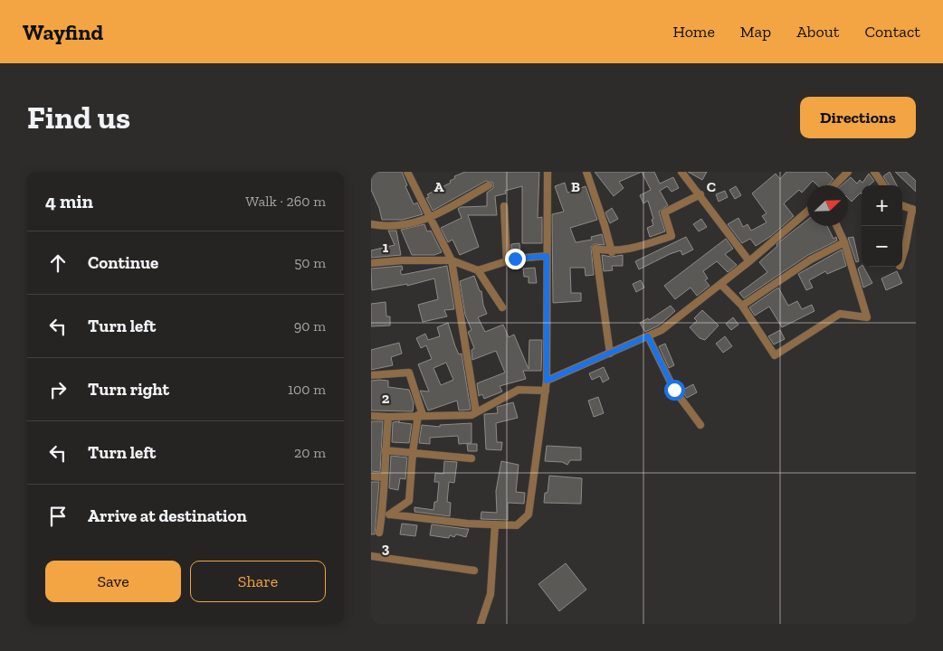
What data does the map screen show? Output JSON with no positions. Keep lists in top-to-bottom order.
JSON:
{
  "north": "top right",
  "page": {
    "header": "Wayfind",
    "nav": [
      "Home",
      "Map",
      "About",
      "Contact"
    ],
    "buttons": [
      "Directions",
      ["Save", "Share"]
    ],
    "title": "Find us",
    "heading": ["4 min", "Walk · 260 m"],
    "map_buttons": ["+", "−"],
    "list": [
      ["Continue", "50 m"],
      ["Turn left", "90 m"],
      ["Turn right", "100 m"],
      ["Turn left", "20 m"],
      "Arrive at destination"
    ]
  },
  "grid": {
    "columns": ["A", "B", "C"],
    "rows": ["1", "2", "3"]
  }
}
